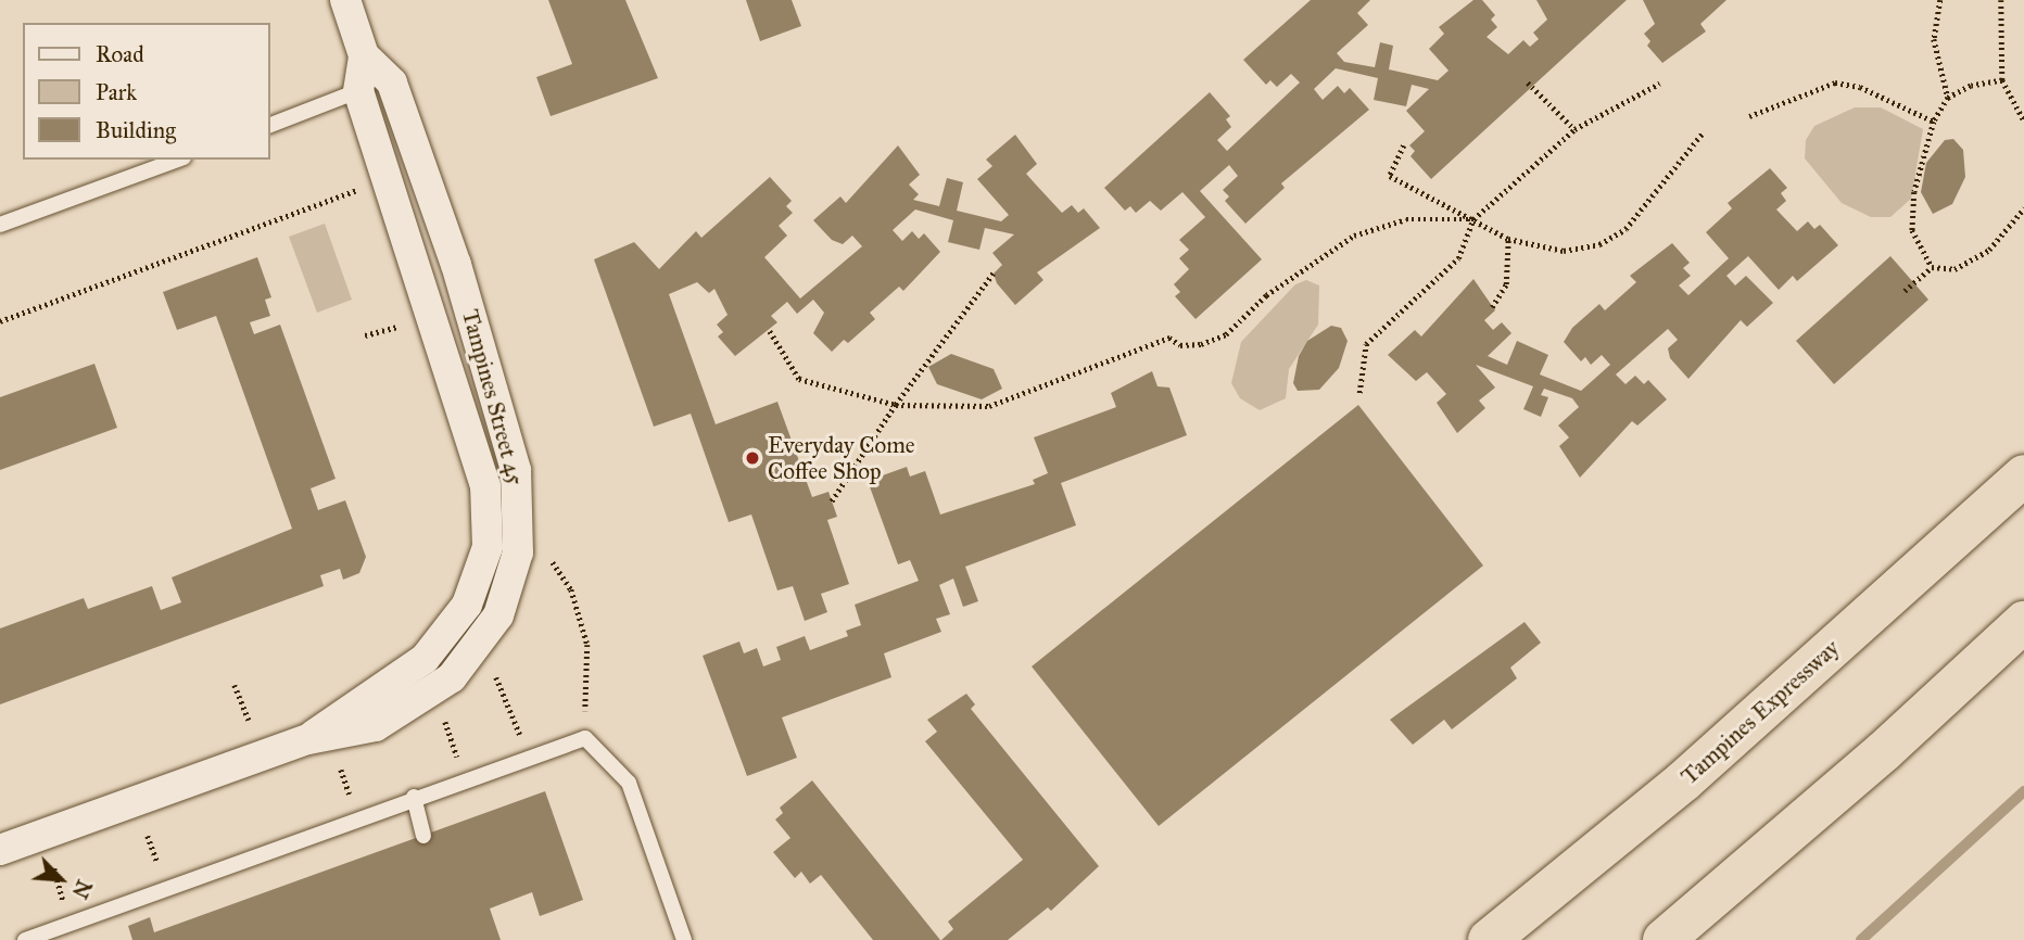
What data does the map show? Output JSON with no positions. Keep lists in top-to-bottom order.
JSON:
{
  "streets": {
    "highway": ["Tampines Expressway"],
    "street": ["Tampines Street 45"]
  },
  "places": ["Everyday Come Coffee Shop"],
  "legend": ["Road", "Park", "Building"],
  "north": "bottom right"
}
